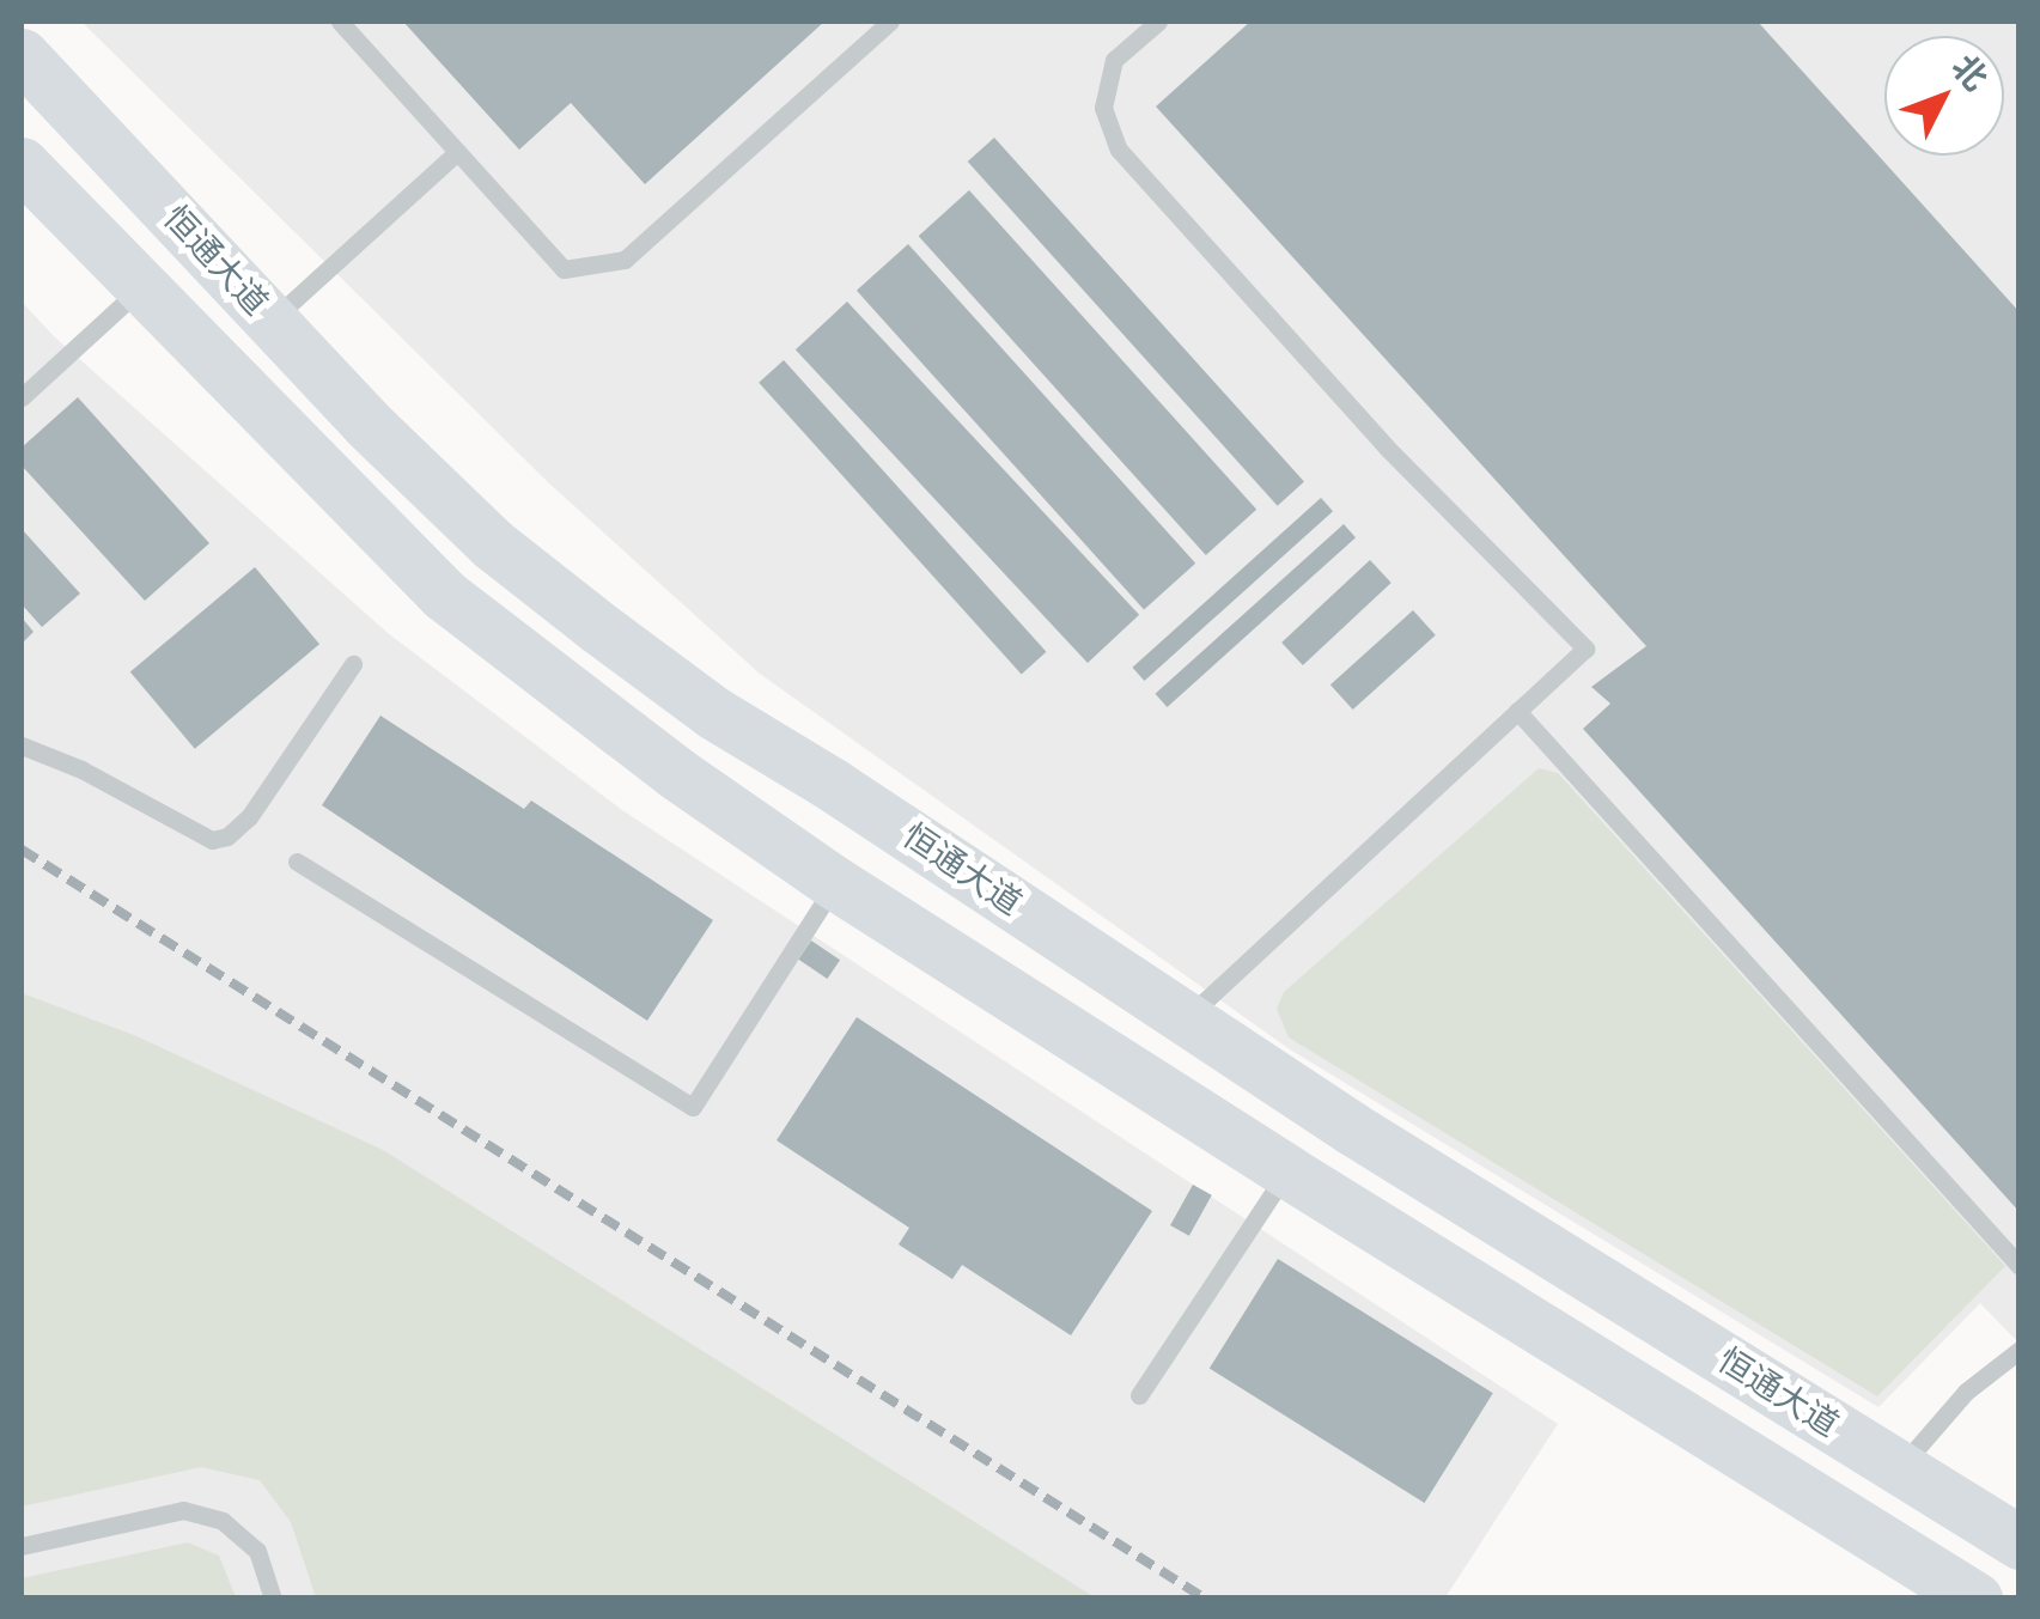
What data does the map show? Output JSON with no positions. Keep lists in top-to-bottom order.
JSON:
{
  "streets": {
    "main road": ["恒通大道"]
  },
  "north": "top right"
}
